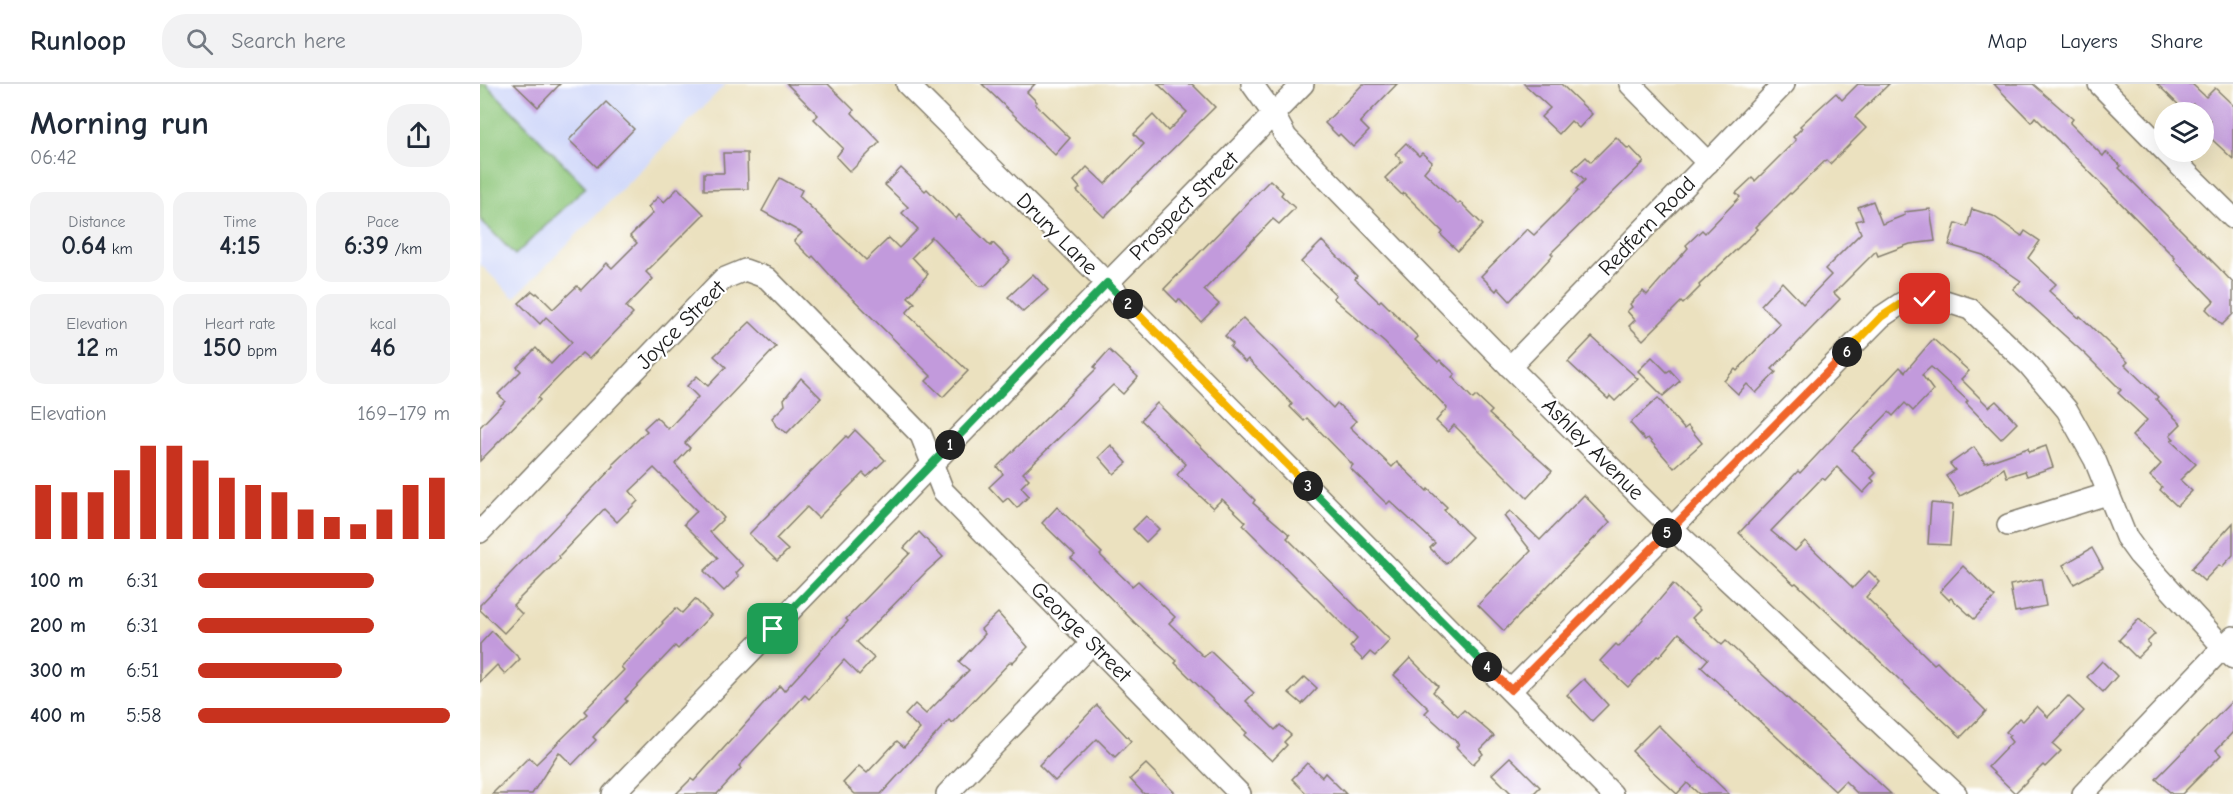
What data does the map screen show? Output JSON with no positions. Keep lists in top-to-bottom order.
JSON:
{
  "streets": {
    "street": [
      "Prospect Street",
      "Redfern Road",
      "Drury Lane",
      "Joyce Street",
      "Ashley Avenue",
      "George Street"
    ]
  },
  "crossings": [
    ["Prospect Street", "Drury Lane"],
    ["Prospect Street", "Joyce Street"],
    ["Prospect Street", "Ashley Avenue"],
    ["Prospect Street", "George Street"],
    ["Redfern Road", "Ashley Avenue"],
    ["Joyce Street", "George Street"]
  ],
  "page": {
    "header": "Runloop",
    "search": "Search here",
    "nav": ["Map", "Layers", "Share"],
    "heading": ["Morning run", "06:42"],
    "stats": [
      ["Distance", "0.64 km"],
      ["Time", "4:15"],
      ["Pace", "6:39 /km"],
      ["Elevation", "12 m"],
      ["Heart rate", "150 bpm"],
      ["kcal", "46"]
    ],
    "pins": [
      "2",
      "6",
      "1",
      "3",
      "5",
      "4"
    ],
    "chart": ["Elevation", "169–179 m"],
    "list": [
      {
        "name": "100 m",
        "note": "6:31"
      },
      {
        "name": "200 m",
        "note": "6:31"
      },
      {
        "name": "300 m",
        "note": "6:51"
      },
      {
        "name": "400 m",
        "note": "5:58"
      }
    ]
  }
}
